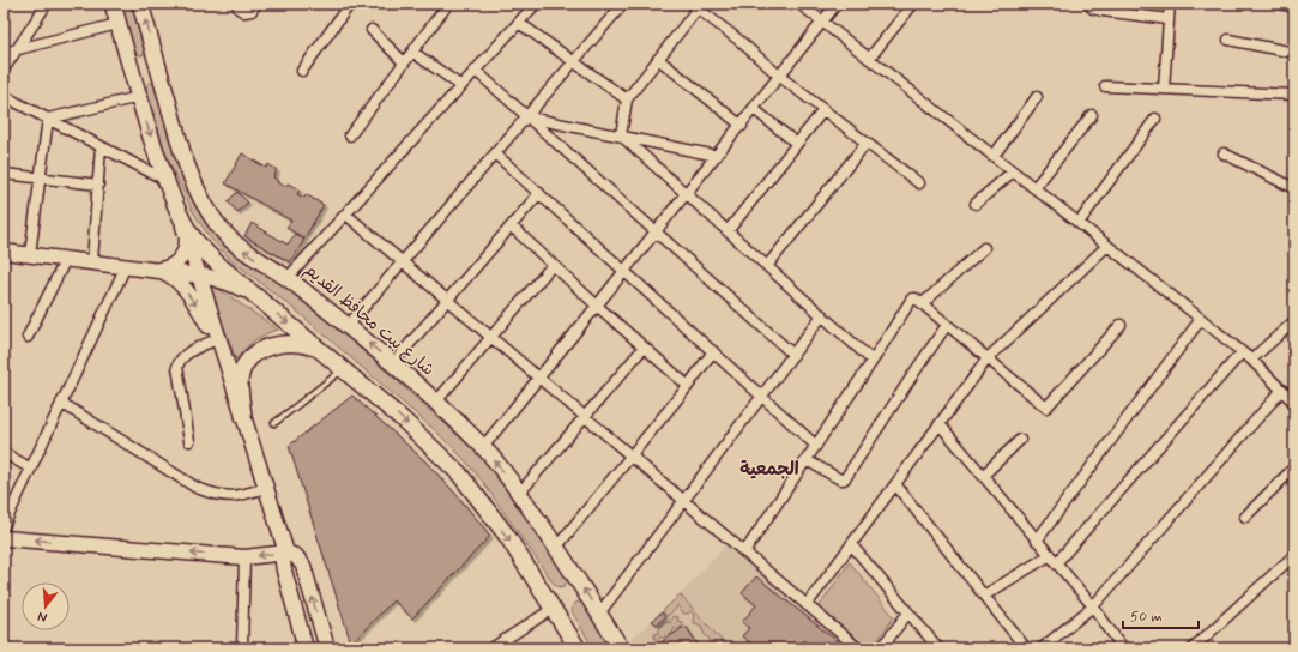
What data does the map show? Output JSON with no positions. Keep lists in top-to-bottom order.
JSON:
{
  "streets": {
    "main road": ["شارع بيت محافظ القديم"]
  },
  "districts": ["الجمعية"],
  "scale_bar": "50 m",
  "north": "bottom"
}
